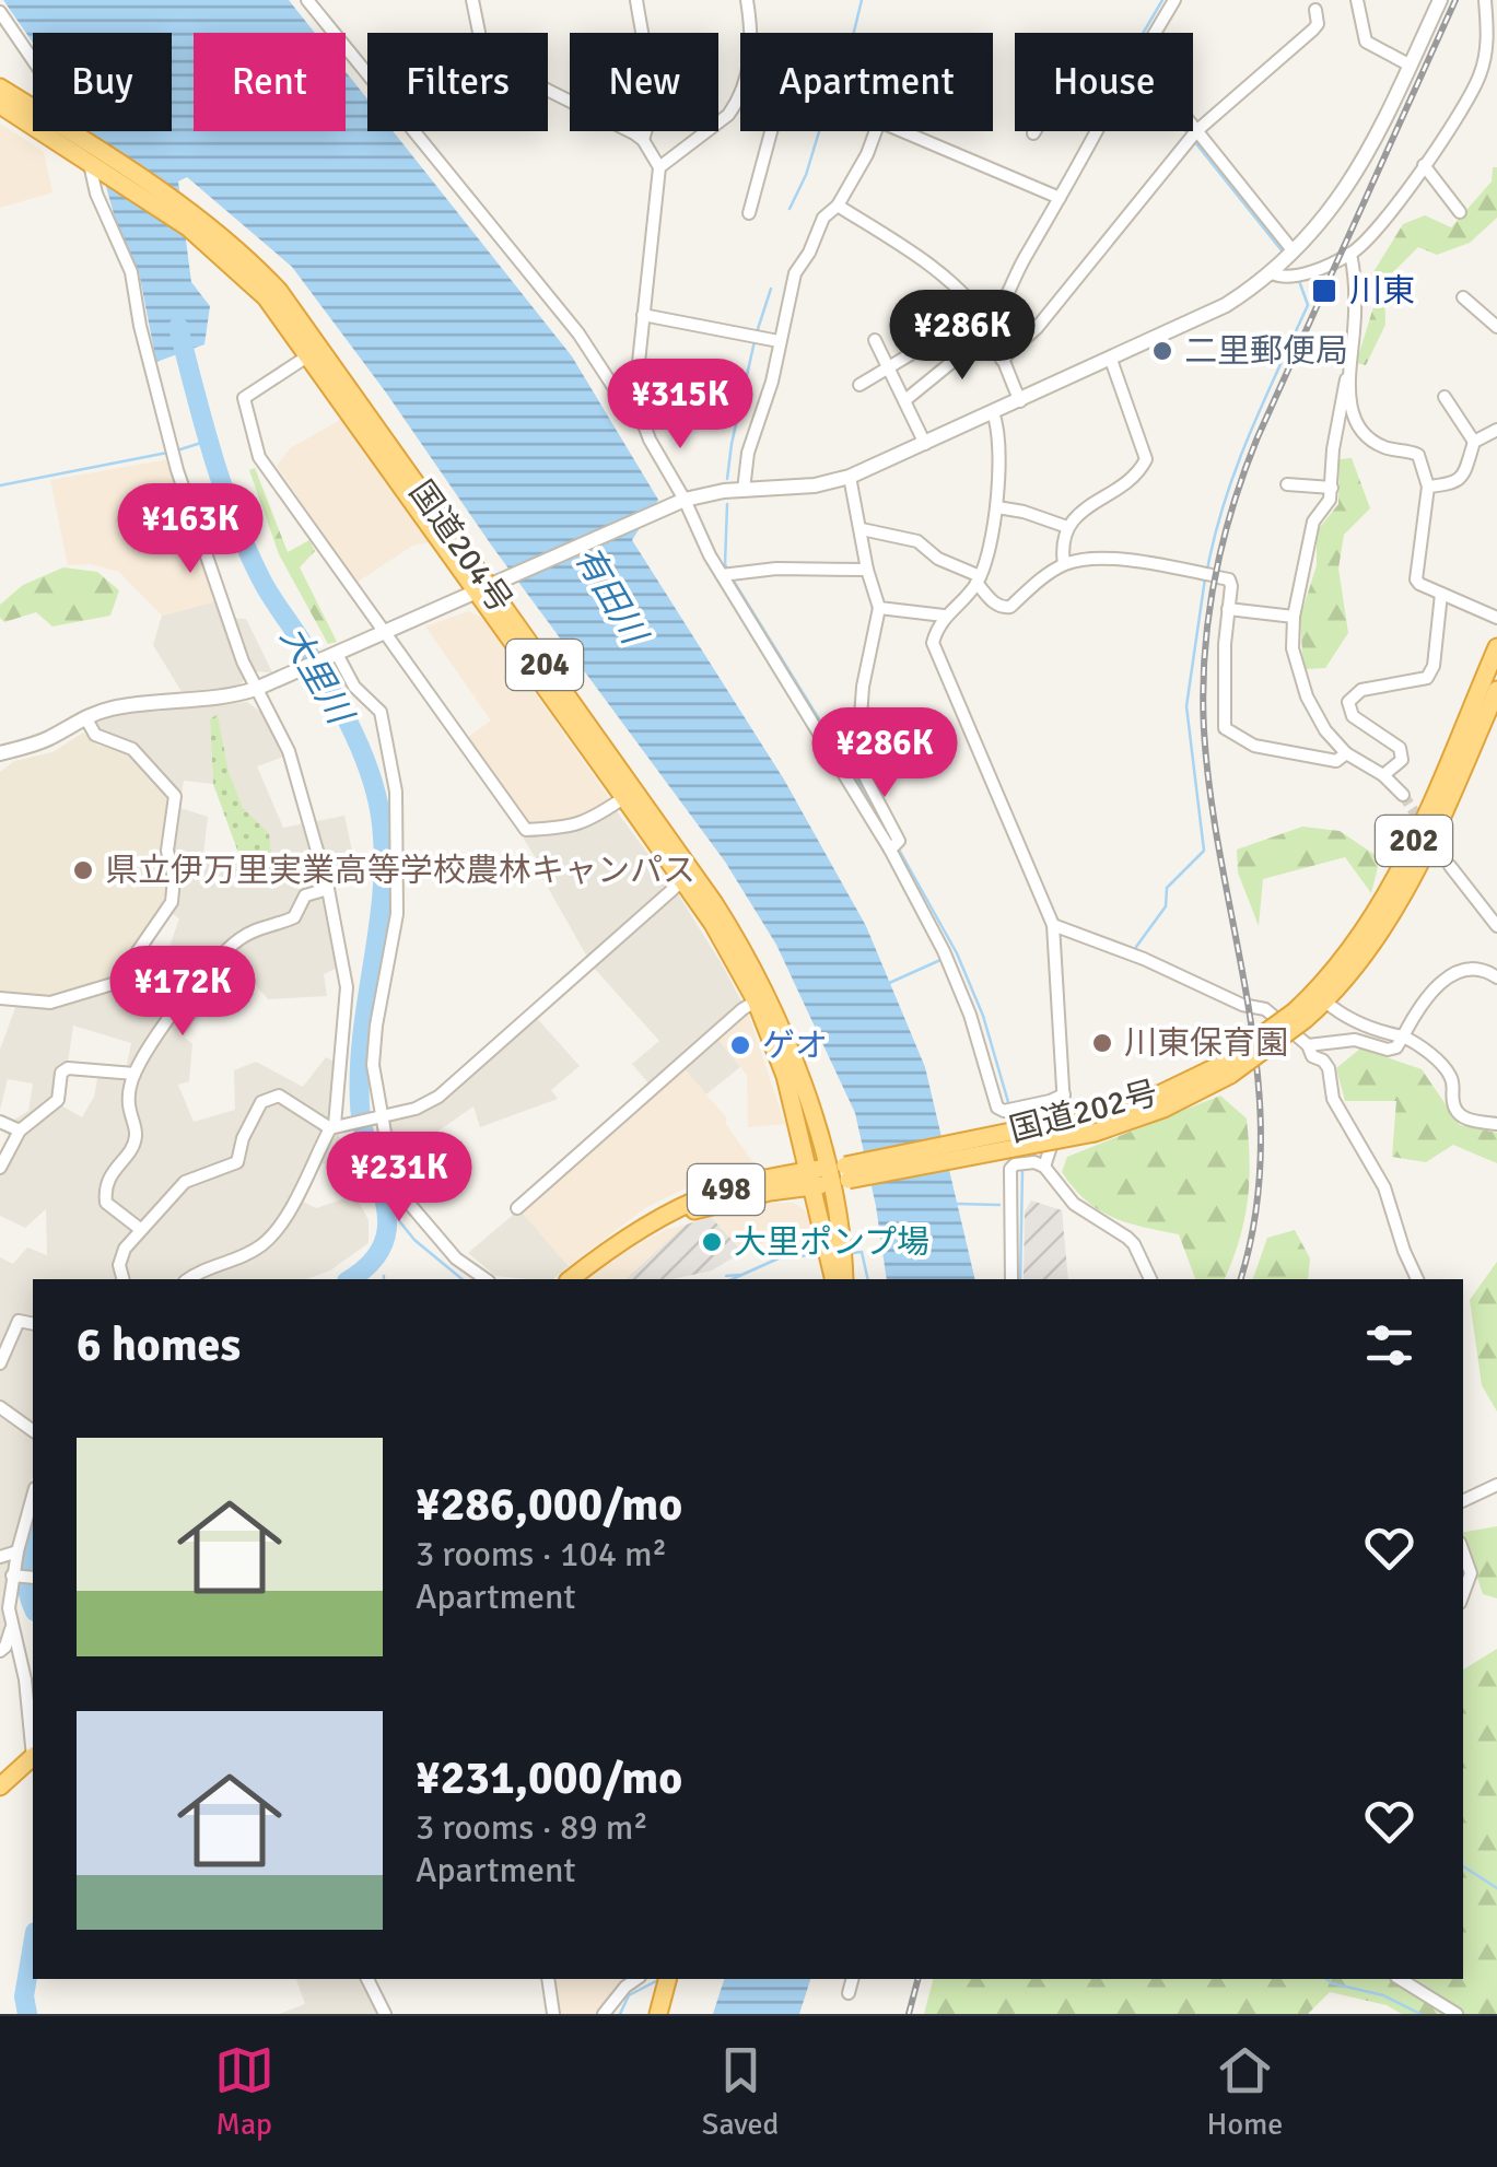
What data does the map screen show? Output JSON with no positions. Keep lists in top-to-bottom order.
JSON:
{
  "streets": {
    "highway": [
      "国道204号",
      "204",
      "202",
      "国道202号",
      "498"
    ]
  },
  "crossings": [
    ["国道204号", "国道202号"],
    ["国道204号", "498"],
    ["国道202号", "498"]
  ],
  "water": ["有田川", "大里川"],
  "places": {
    "transit": ["川東"],
    "other": [
      "二里郵便局",
      "県立伊万里実業高等学校農林キャンパス",
      "川東保育園",
      "ゲオ",
      "大里ポンプ場"
    ]
  },
  "page": {
    "chip": [
      "Buy",
      "Rent",
      "Filters",
      "New",
      "Apartment",
      "House"
    ],
    "price": [
      "¥286K",
      "¥315K",
      "¥163K",
      "¥286K",
      "¥172K",
      "¥231K"
    ],
    "heading": "6 homes",
    "list": [
      {
        "name": "¥286,000/mo",
        "note": "3 rooms · 104 m² · Apartment"
      },
      {
        "name": "¥231,000/mo",
        "note": "3 rooms · 89 m² · Apartment"
      }
    ],
    "tabs": ["Map", "Saved", "Home"]
  }
}
